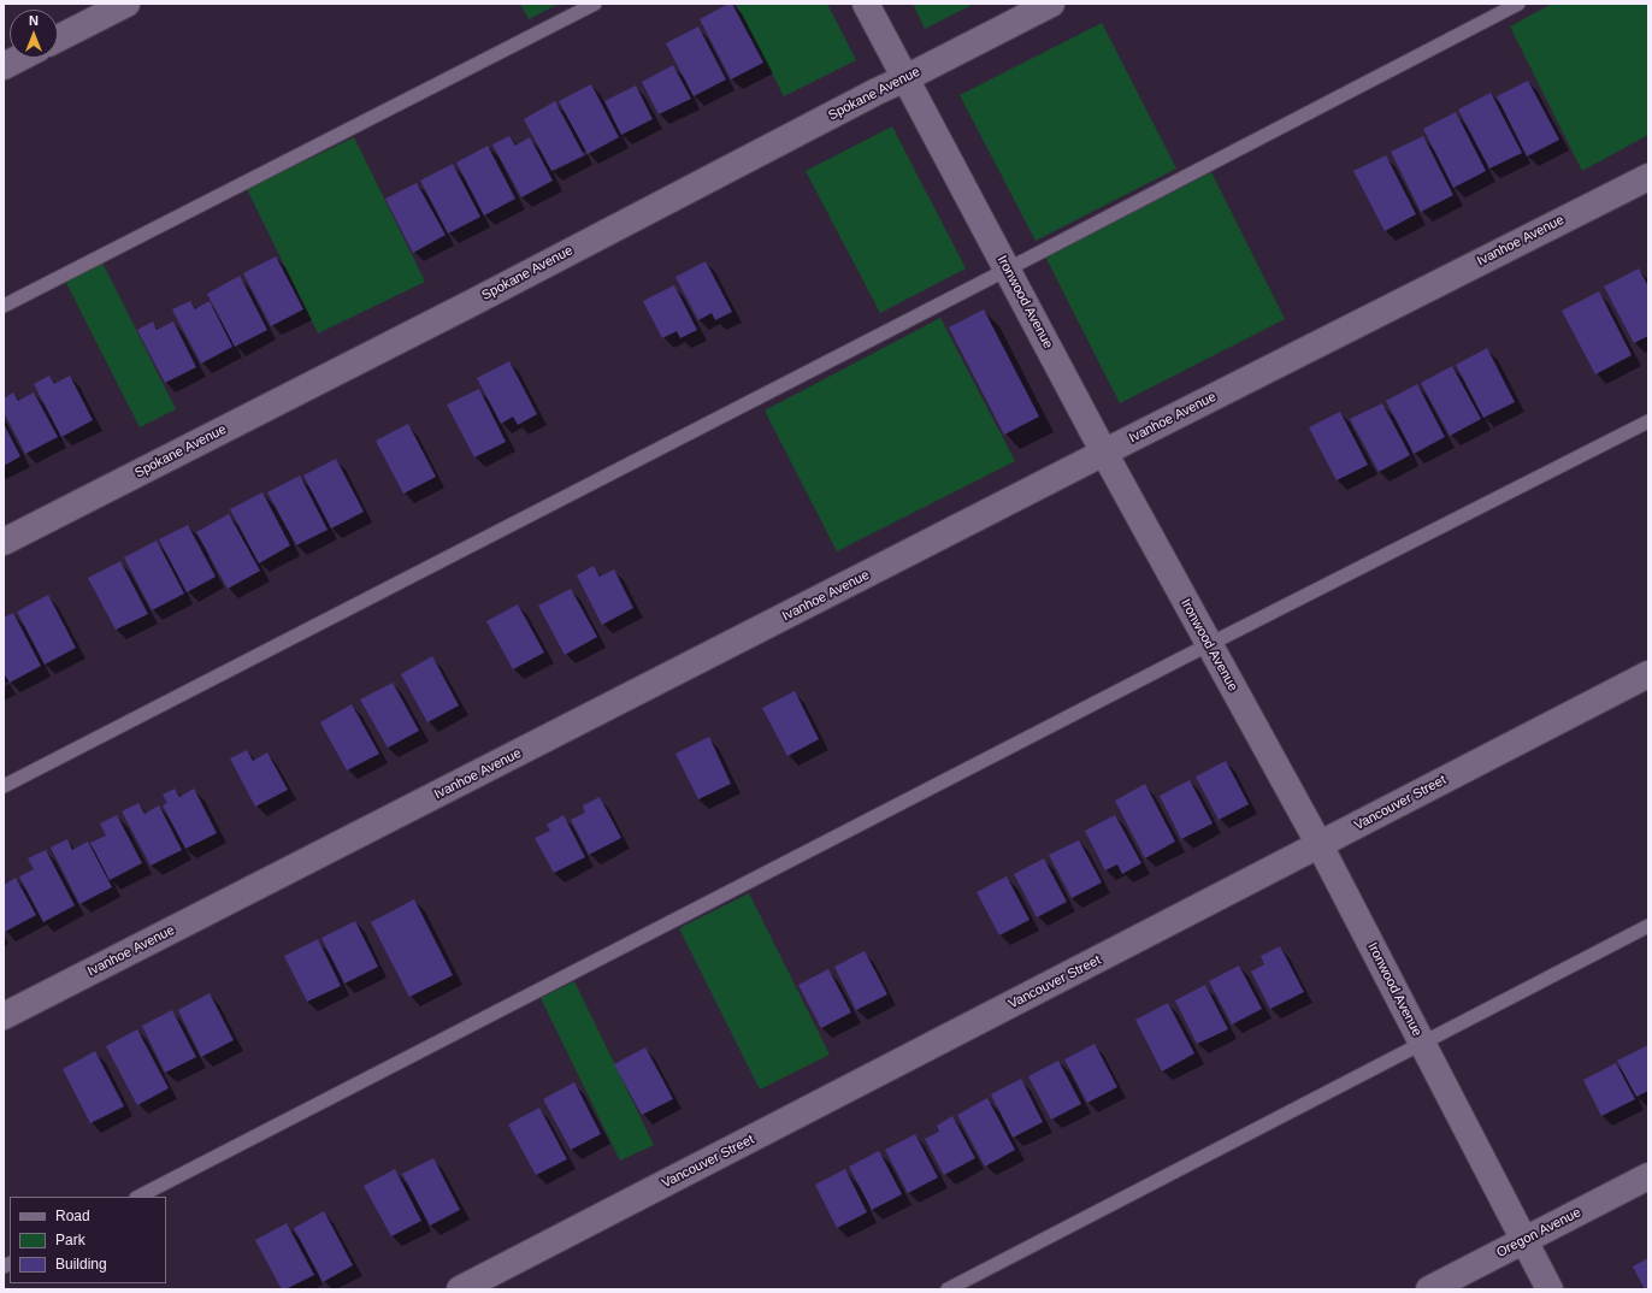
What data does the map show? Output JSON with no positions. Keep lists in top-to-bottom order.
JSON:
{
  "streets": {
    "street": [
      "Spokane Avenue",
      "Ivanhoe Avenue",
      "Ironwood Avenue",
      "Vancouver Street",
      "Oregon Avenue"
    ]
  },
  "crossings": [
    ["Spokane Avenue", "Ironwood Avenue"],
    ["Ivanhoe Avenue", "Ironwood Avenue"],
    ["Ironwood Avenue", "Vancouver Street"],
    ["Ironwood Avenue", "Oregon Avenue"]
  ],
  "legend": ["Road", "Park", "Building"],
  "north": "top"
}
